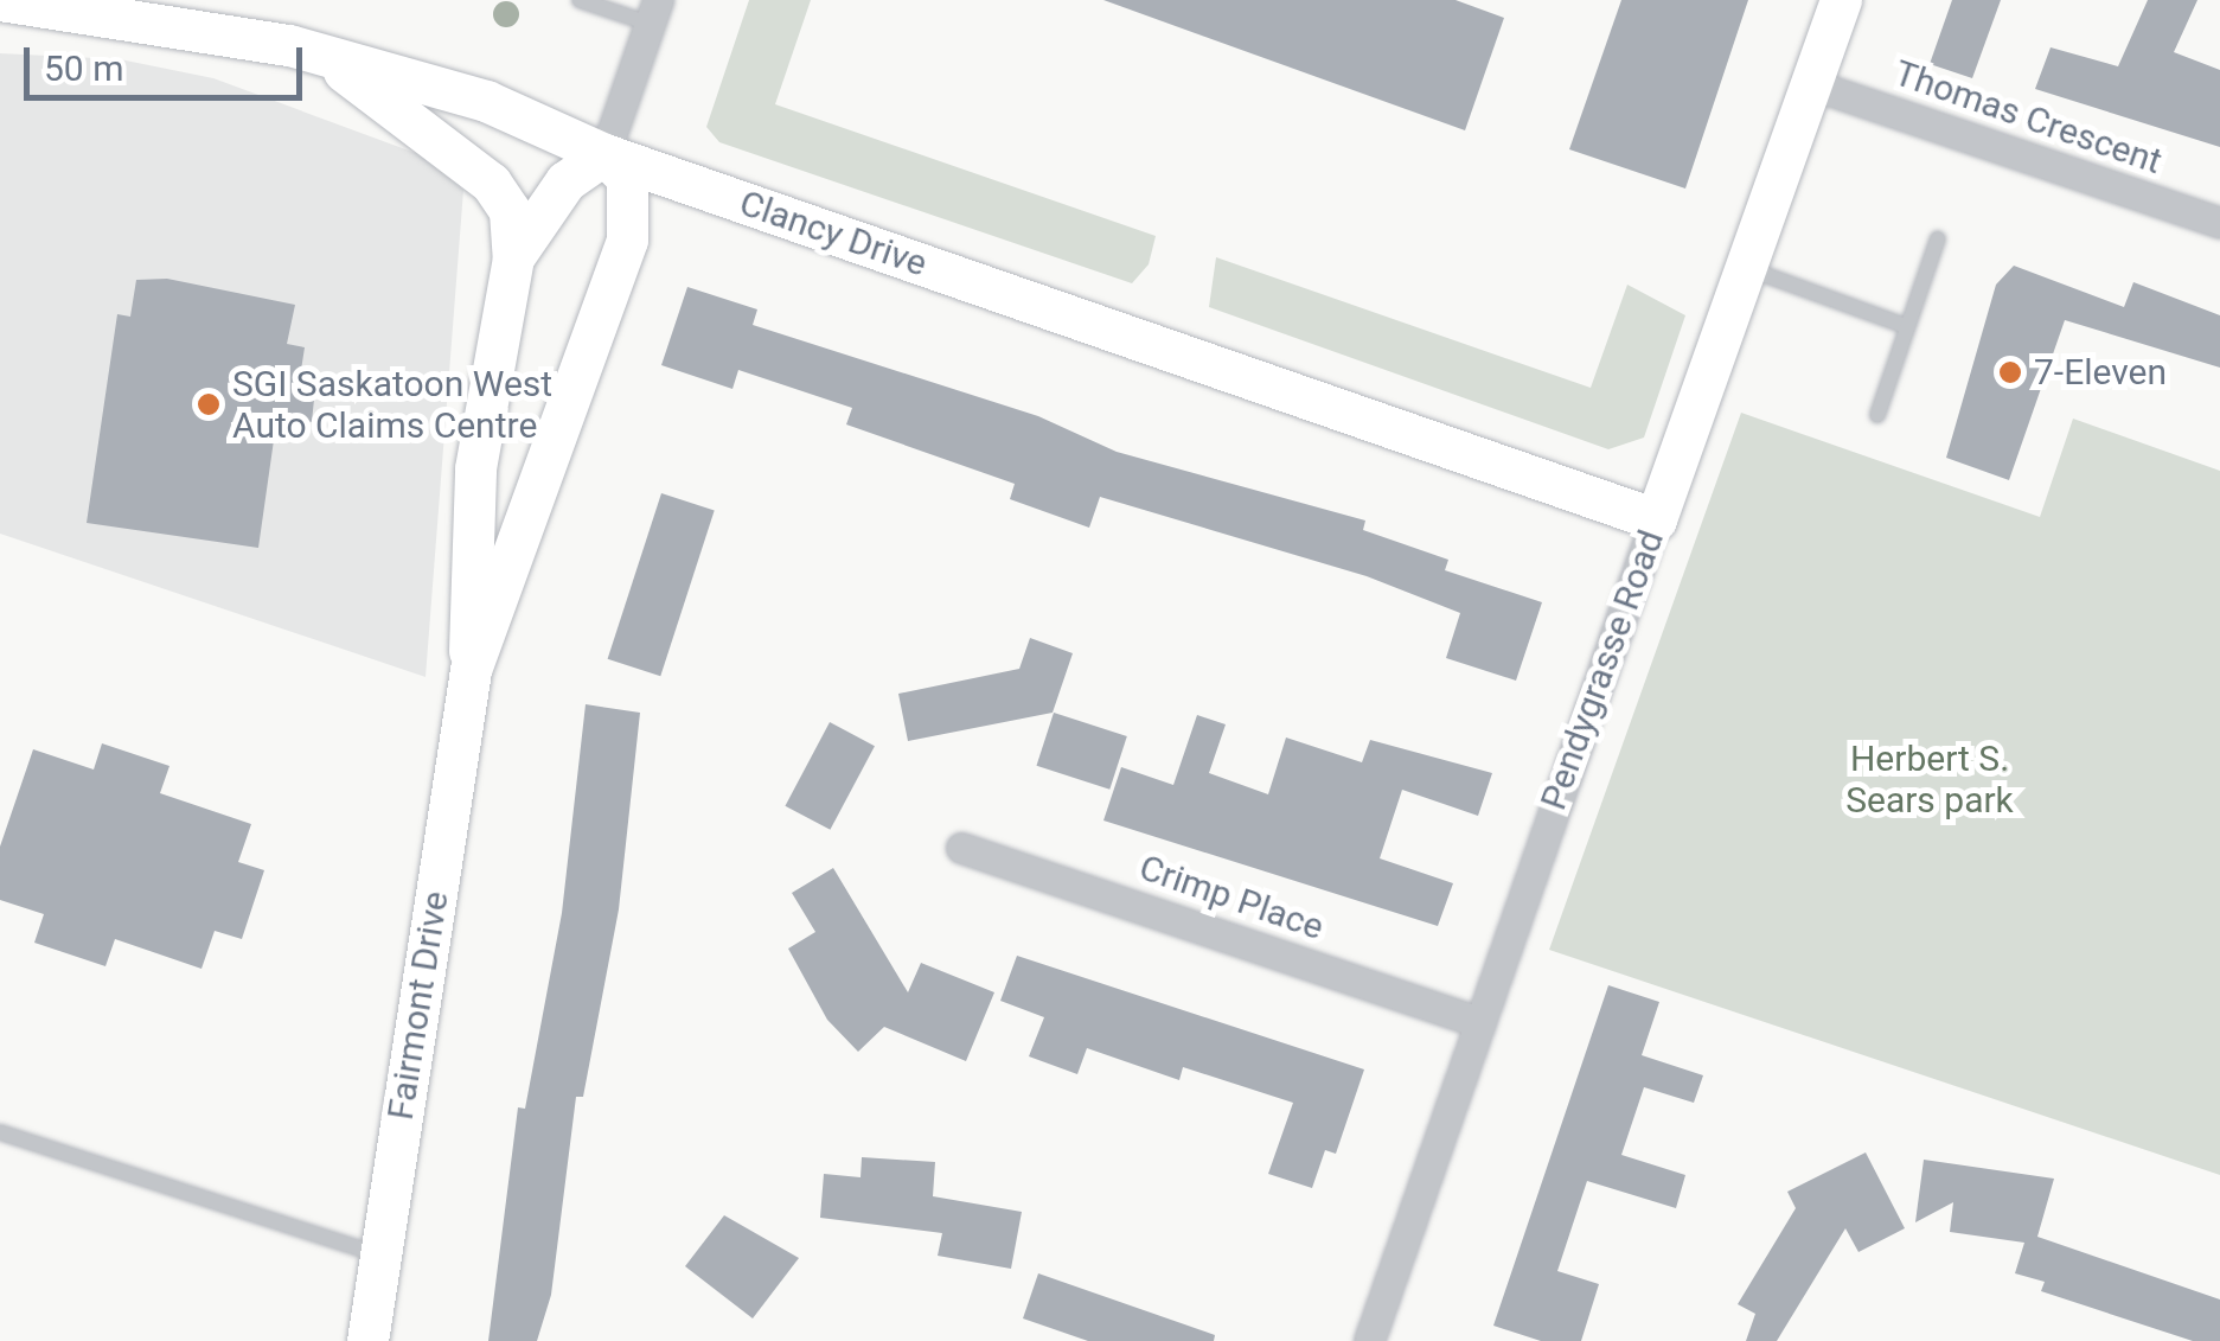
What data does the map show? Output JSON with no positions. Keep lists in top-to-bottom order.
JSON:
{
  "streets": {
    "street": [
      "Thomas Crescent",
      "Clancy Drive",
      "Pendygrasse Road",
      "Crimp Place",
      "Fairmont Drive"
    ]
  },
  "crossings": [
    ["Thomas Crescent", "Pendygrasse Road"],
    ["Clancy Drive", "Pendygrasse Road"],
    ["Clancy Drive", "Fairmont Drive"],
    ["Pendygrasse Road", "Crimp Place"]
  ],
  "parks": ["Herbert S. Sears park"],
  "places": ["7-Eleven", "SGI Saskatoon West Auto Claims Centre"],
  "scale_bar": "50 m"
}
